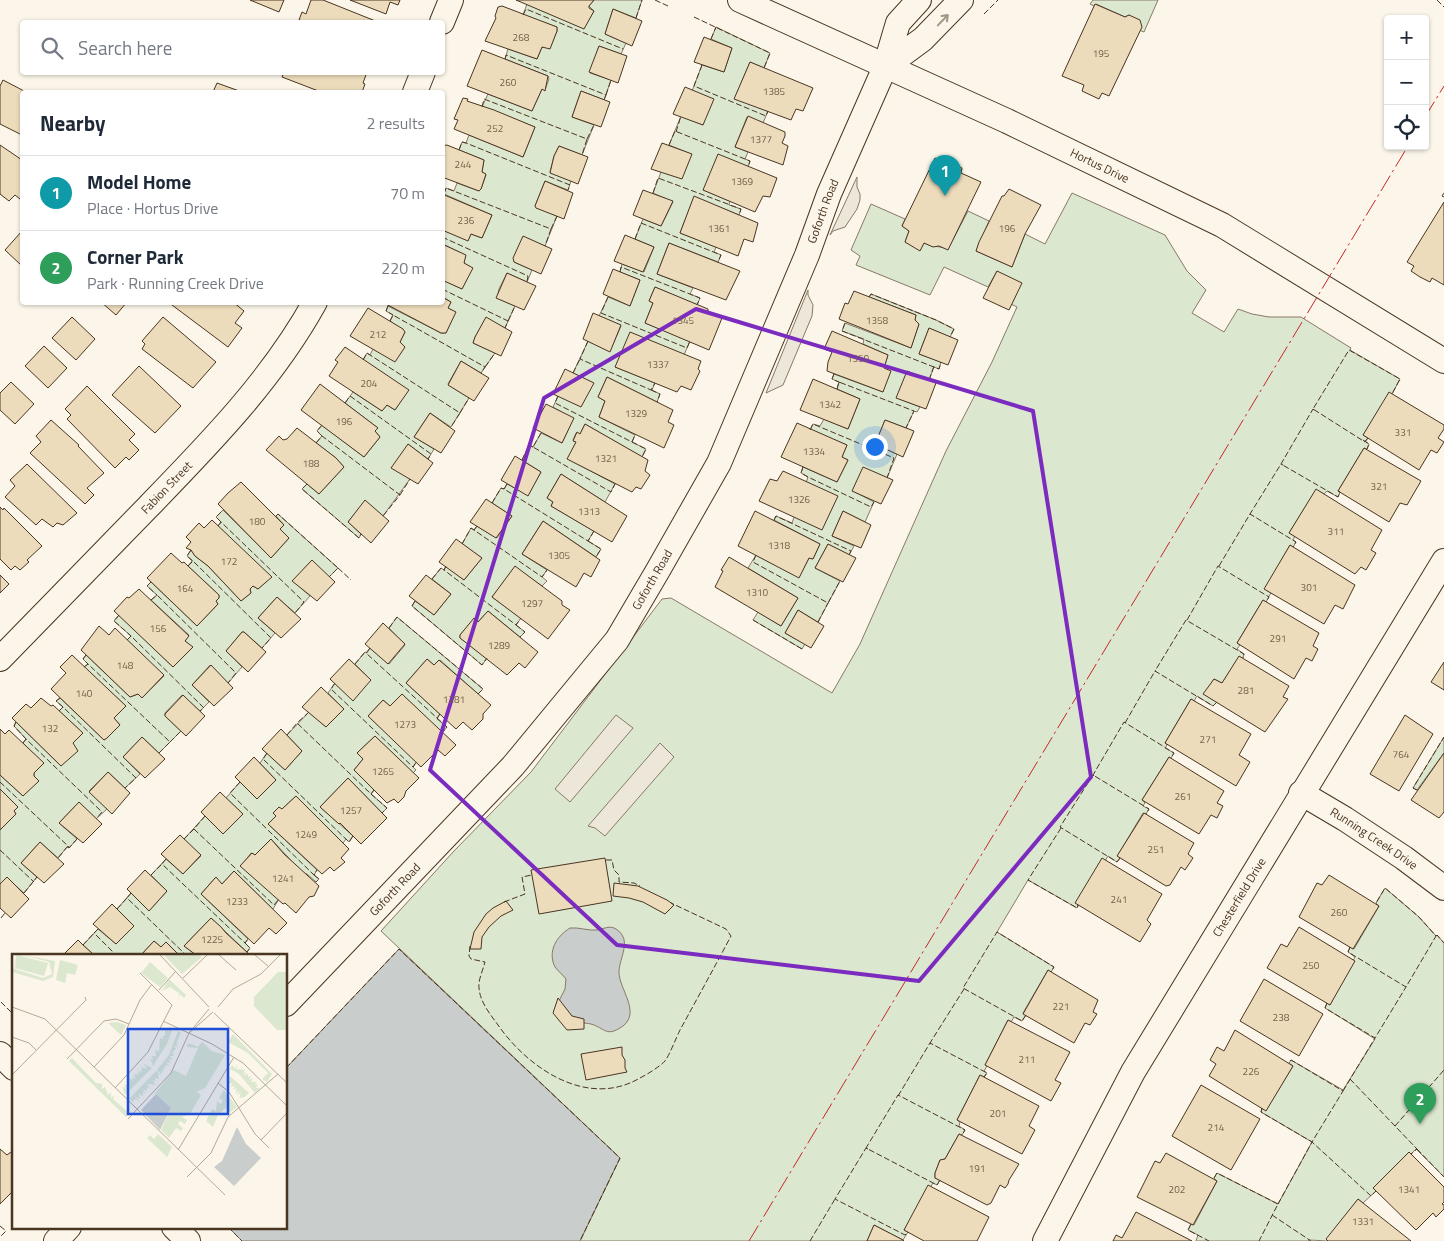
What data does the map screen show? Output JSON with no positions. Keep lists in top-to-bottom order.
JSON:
{
  "streets": {
    "street": [
      "Hortus Drive",
      "Goforth Road",
      "Fabion Street",
      "Running Creek Drive",
      "Chesterfield Drive"
    ]
  },
  "crossings": [
    ["Hortus Drive", "Goforth Road"],
    ["Running Creek Drive", "Chesterfield Drive"]
  ],
  "house_numbers": [
    "268",
    "195",
    "260",
    "1385",
    "252",
    "1377",
    "244",
    "1369",
    "236",
    "1361",
    "196",
    "1345",
    "1358",
    "212",
    "1350",
    "1337",
    "204",
    "1342",
    "1329",
    "196",
    "331",
    "1334",
    "1321",
    "188",
    "321",
    "1326",
    "1313",
    "180",
    "311",
    "1318",
    "1305",
    "172",
    "301",
    "164",
    "1310",
    "1297",
    "156",
    "291",
    "1289",
    "148",
    "281",
    "140",
    "1281",
    "1273",
    "132",
    "271",
    "764",
    "1265",
    "261",
    "1257",
    "1249",
    "251",
    "1241",
    "241",
    "1233",
    "260",
    "1225",
    "250",
    "221",
    "238",
    "211",
    "226",
    "201",
    "214",
    "191",
    "202",
    "1341",
    "1331"
  ],
  "page": {
    "map_buttons": ["+", "−"],
    "search": "Search here",
    "heading": ["Nearby", "2 results"],
    "pins": ["1", "2"],
    "list": [
      {
        "mark": "1",
        "name": "Model Home",
        "note": "Place · Hortus Drive",
        "value": "70 m"
      },
      {
        "mark": "2",
        "name": "Corner Park",
        "note": "Park · Running Creek Drive",
        "value": "220 m"
      }
    ]
  }
}
